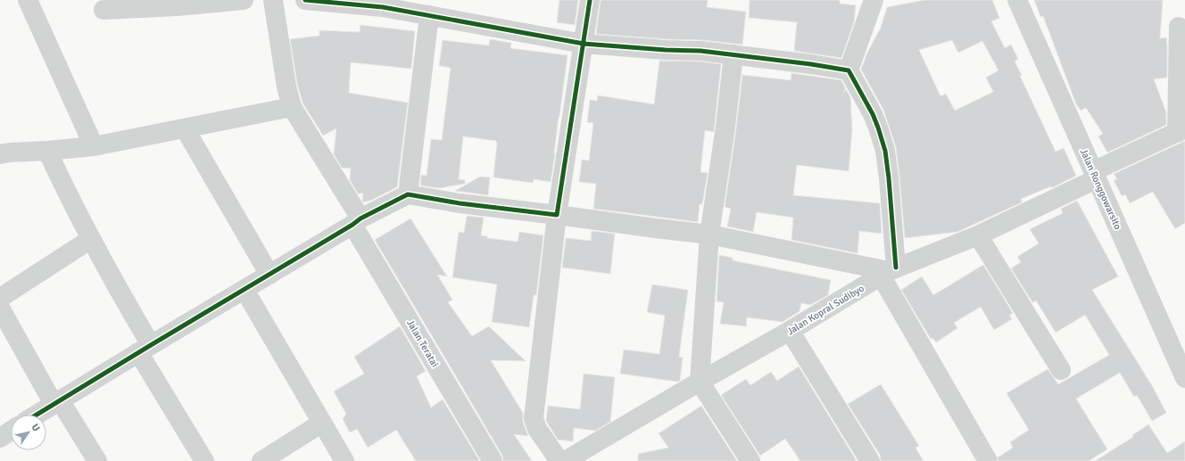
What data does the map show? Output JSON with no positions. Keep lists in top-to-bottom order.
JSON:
{
  "streets": {
    "street": ["Jalan Ronggowarsito", "Jalan Kopral Sudibyo", "Jalan Teratai"]
  },
  "crossings": [
    ["Jalan Ronggowarsito", "Jalan Kopral Sudibyo"]
  ],
  "north": "top right"
}
